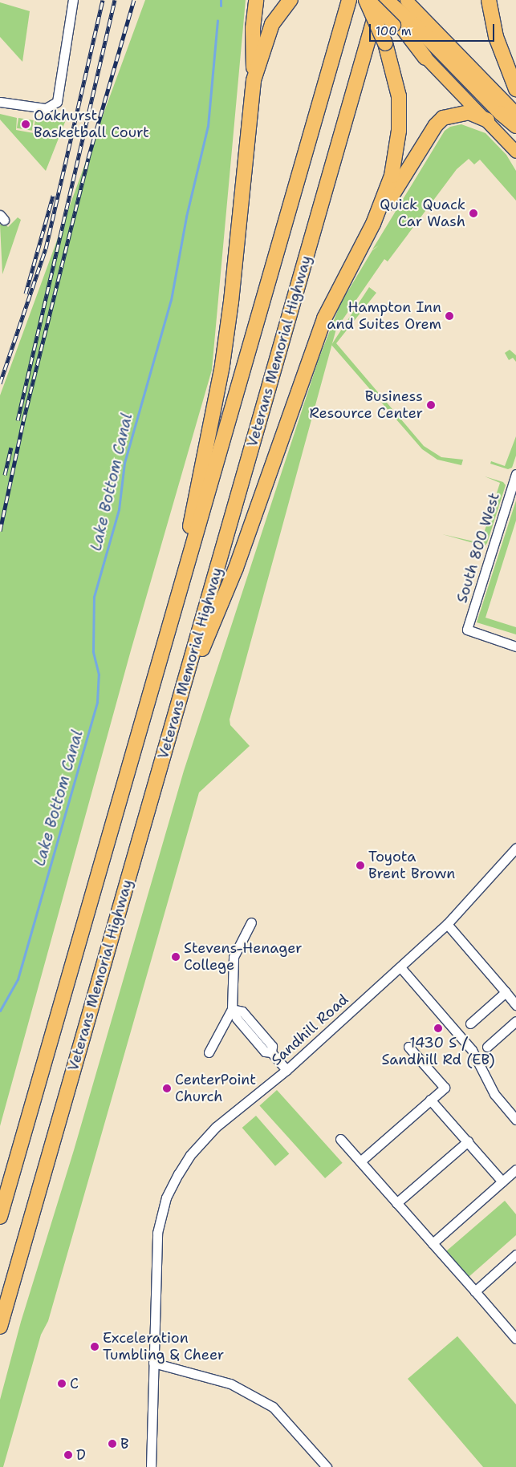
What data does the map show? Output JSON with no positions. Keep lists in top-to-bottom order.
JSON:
{
  "streets": {
    "highway": ["Veterans Memorial Highway"],
    "street": ["South 800 West", "Sandhill Road"]
  },
  "water": ["Lake Bottom Canal"],
  "places": [
    "Oakhurst Basketball Court",
    "Quick Quack Car Wash",
    "Hampton Inn and Suites Orem",
    "Business Resource Center",
    "Toyota Brent Brown",
    "Stevens-Henager College",
    "1430 S / Sandhill Rd (EB)",
    "CenterPoint Church",
    "Exceleration Tumbling & Cheer",
    "C",
    "B",
    "D"
  ],
  "scale_bar": "100 m"
}
